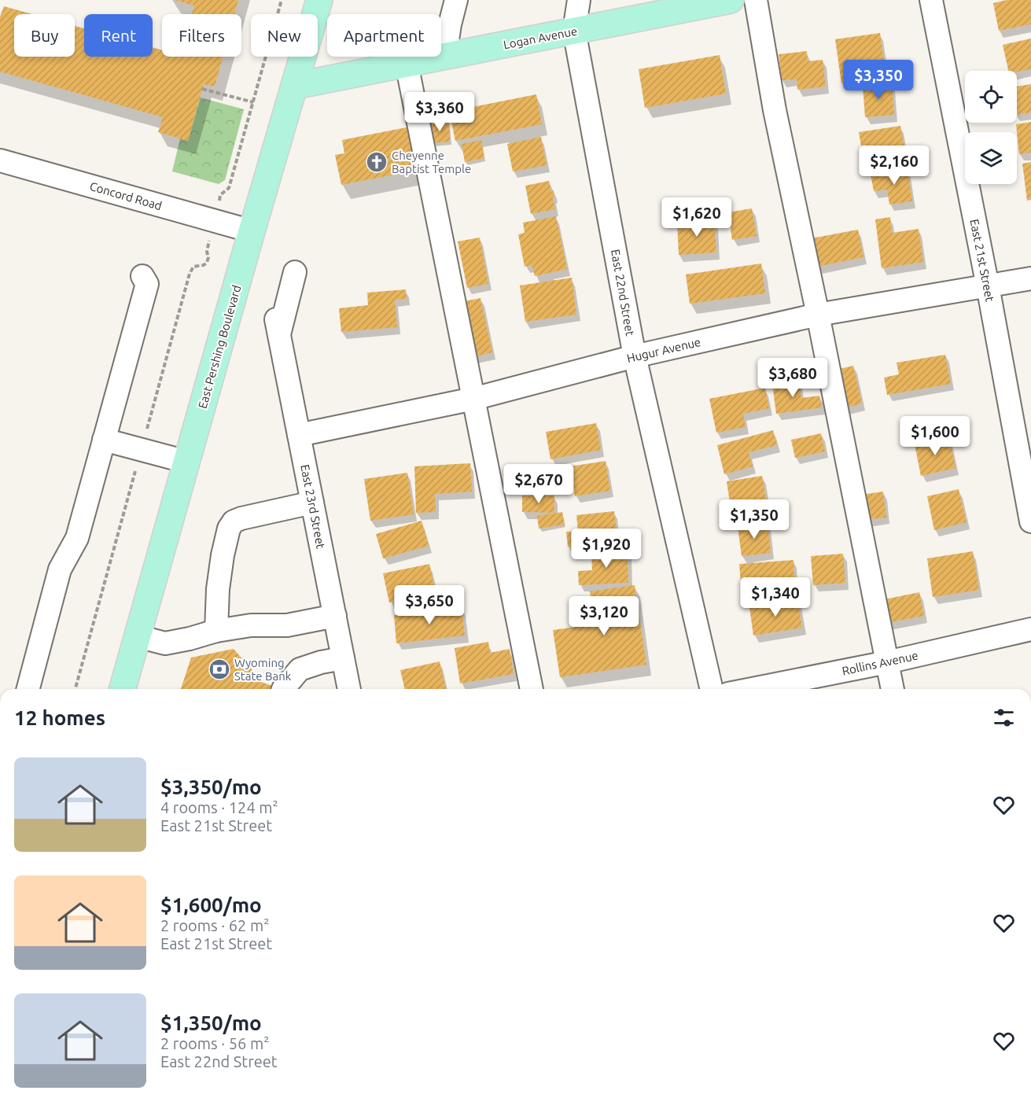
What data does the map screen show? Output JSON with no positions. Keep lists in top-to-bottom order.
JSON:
{
  "streets": {
    "main road": ["Logan Avenue", "East Pershing Boulevard"],
    "street": [
      "Concord Road",
      "East 21st Street",
      "East 22nd Street",
      "Hugur Avenue",
      "East 23rd Street",
      "Rollins Avenue"
    ]
  },
  "crossings": [
    ["Logan Avenue", "East 22nd Street"],
    ["Logan Avenue", "East Pershing Boulevard"],
    ["Concord Road", "East Pershing Boulevard"],
    ["East 21st Street", "Hugur Avenue"],
    ["East 22nd Street", "Hugur Avenue"],
    ["Hugur Avenue", "East 23rd Street"]
  ],
  "places": {
    "church": ["Cheyenne Baptist Temple"],
    "bank": ["Wyoming State Bank"]
  },
  "page": {
    "chip": [
      "Buy",
      "Rent",
      "Filters",
      "New",
      "Apartment"
    ],
    "price": [
      "$3,350",
      "$3,360",
      "$2,160",
      "$1,620",
      "$3,680",
      "$1,600",
      "$2,670",
      "$1,350",
      "$1,920",
      "$1,340",
      "$3,650",
      "$3,120"
    ],
    "heading": "12 homes",
    "list": [
      {
        "name": "$3,350/mo",
        "note": "4 rooms · 124 m² · East 21st Street"
      },
      {
        "name": "$1,600/mo",
        "note": "2 rooms · 62 m² · East 21st Street"
      },
      {
        "name": "$1,350/mo",
        "note": "2 rooms · 56 m² · East 22nd Street"
      }
    ]
  }
}
